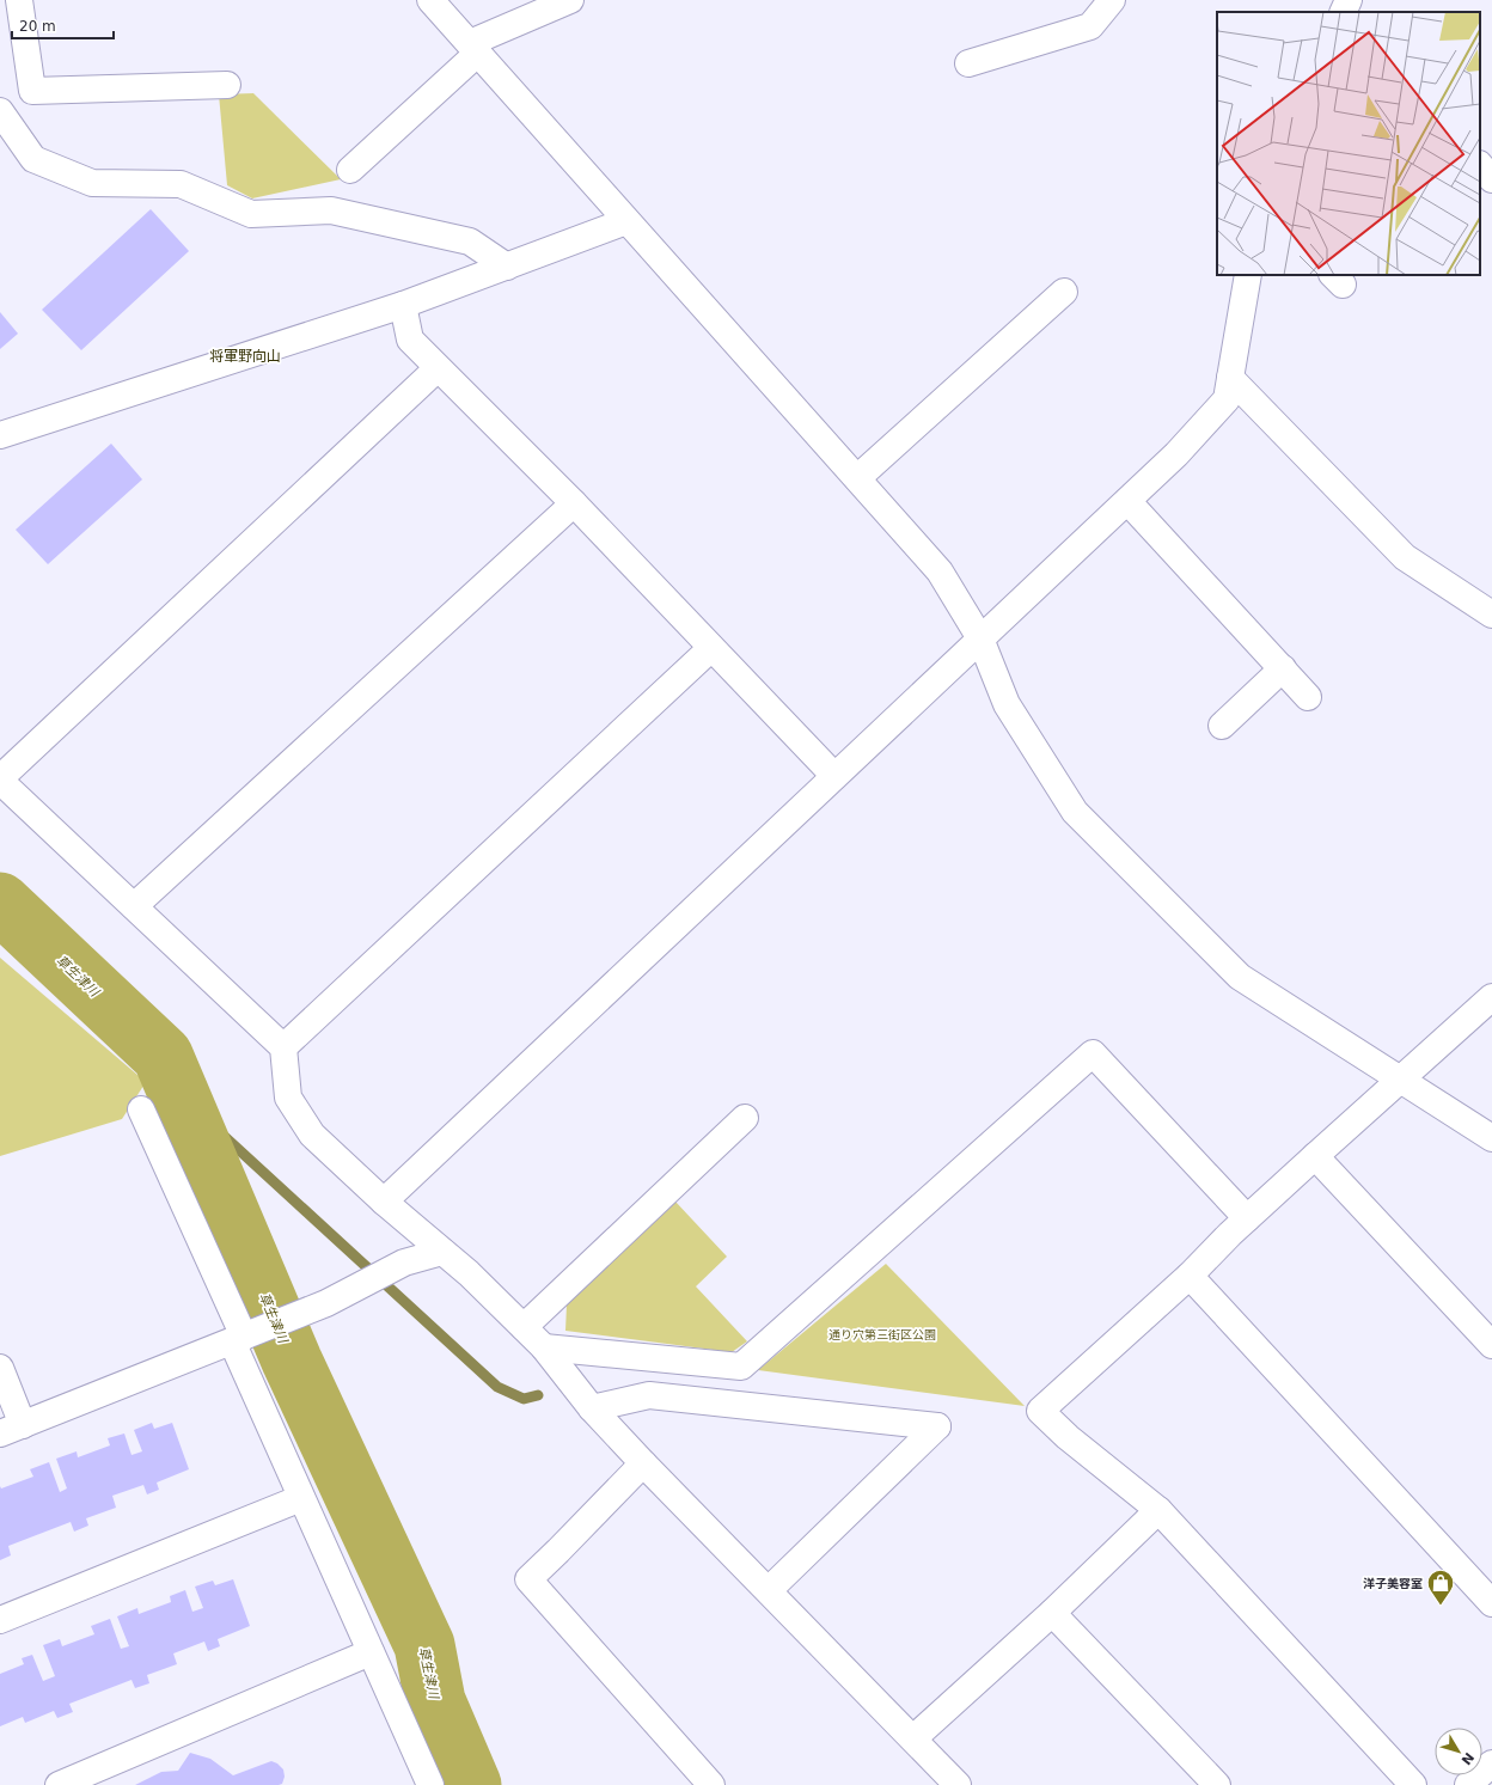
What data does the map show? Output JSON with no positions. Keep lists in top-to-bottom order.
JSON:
{
  "districts": ["将軍野向山"],
  "water": ["草生津川"],
  "parks": ["通り穴第三街区公園"],
  "places": {
    "shop": ["洋子美容室"]
  },
  "scale_bar": "20 m",
  "north": "bottom right"
}
